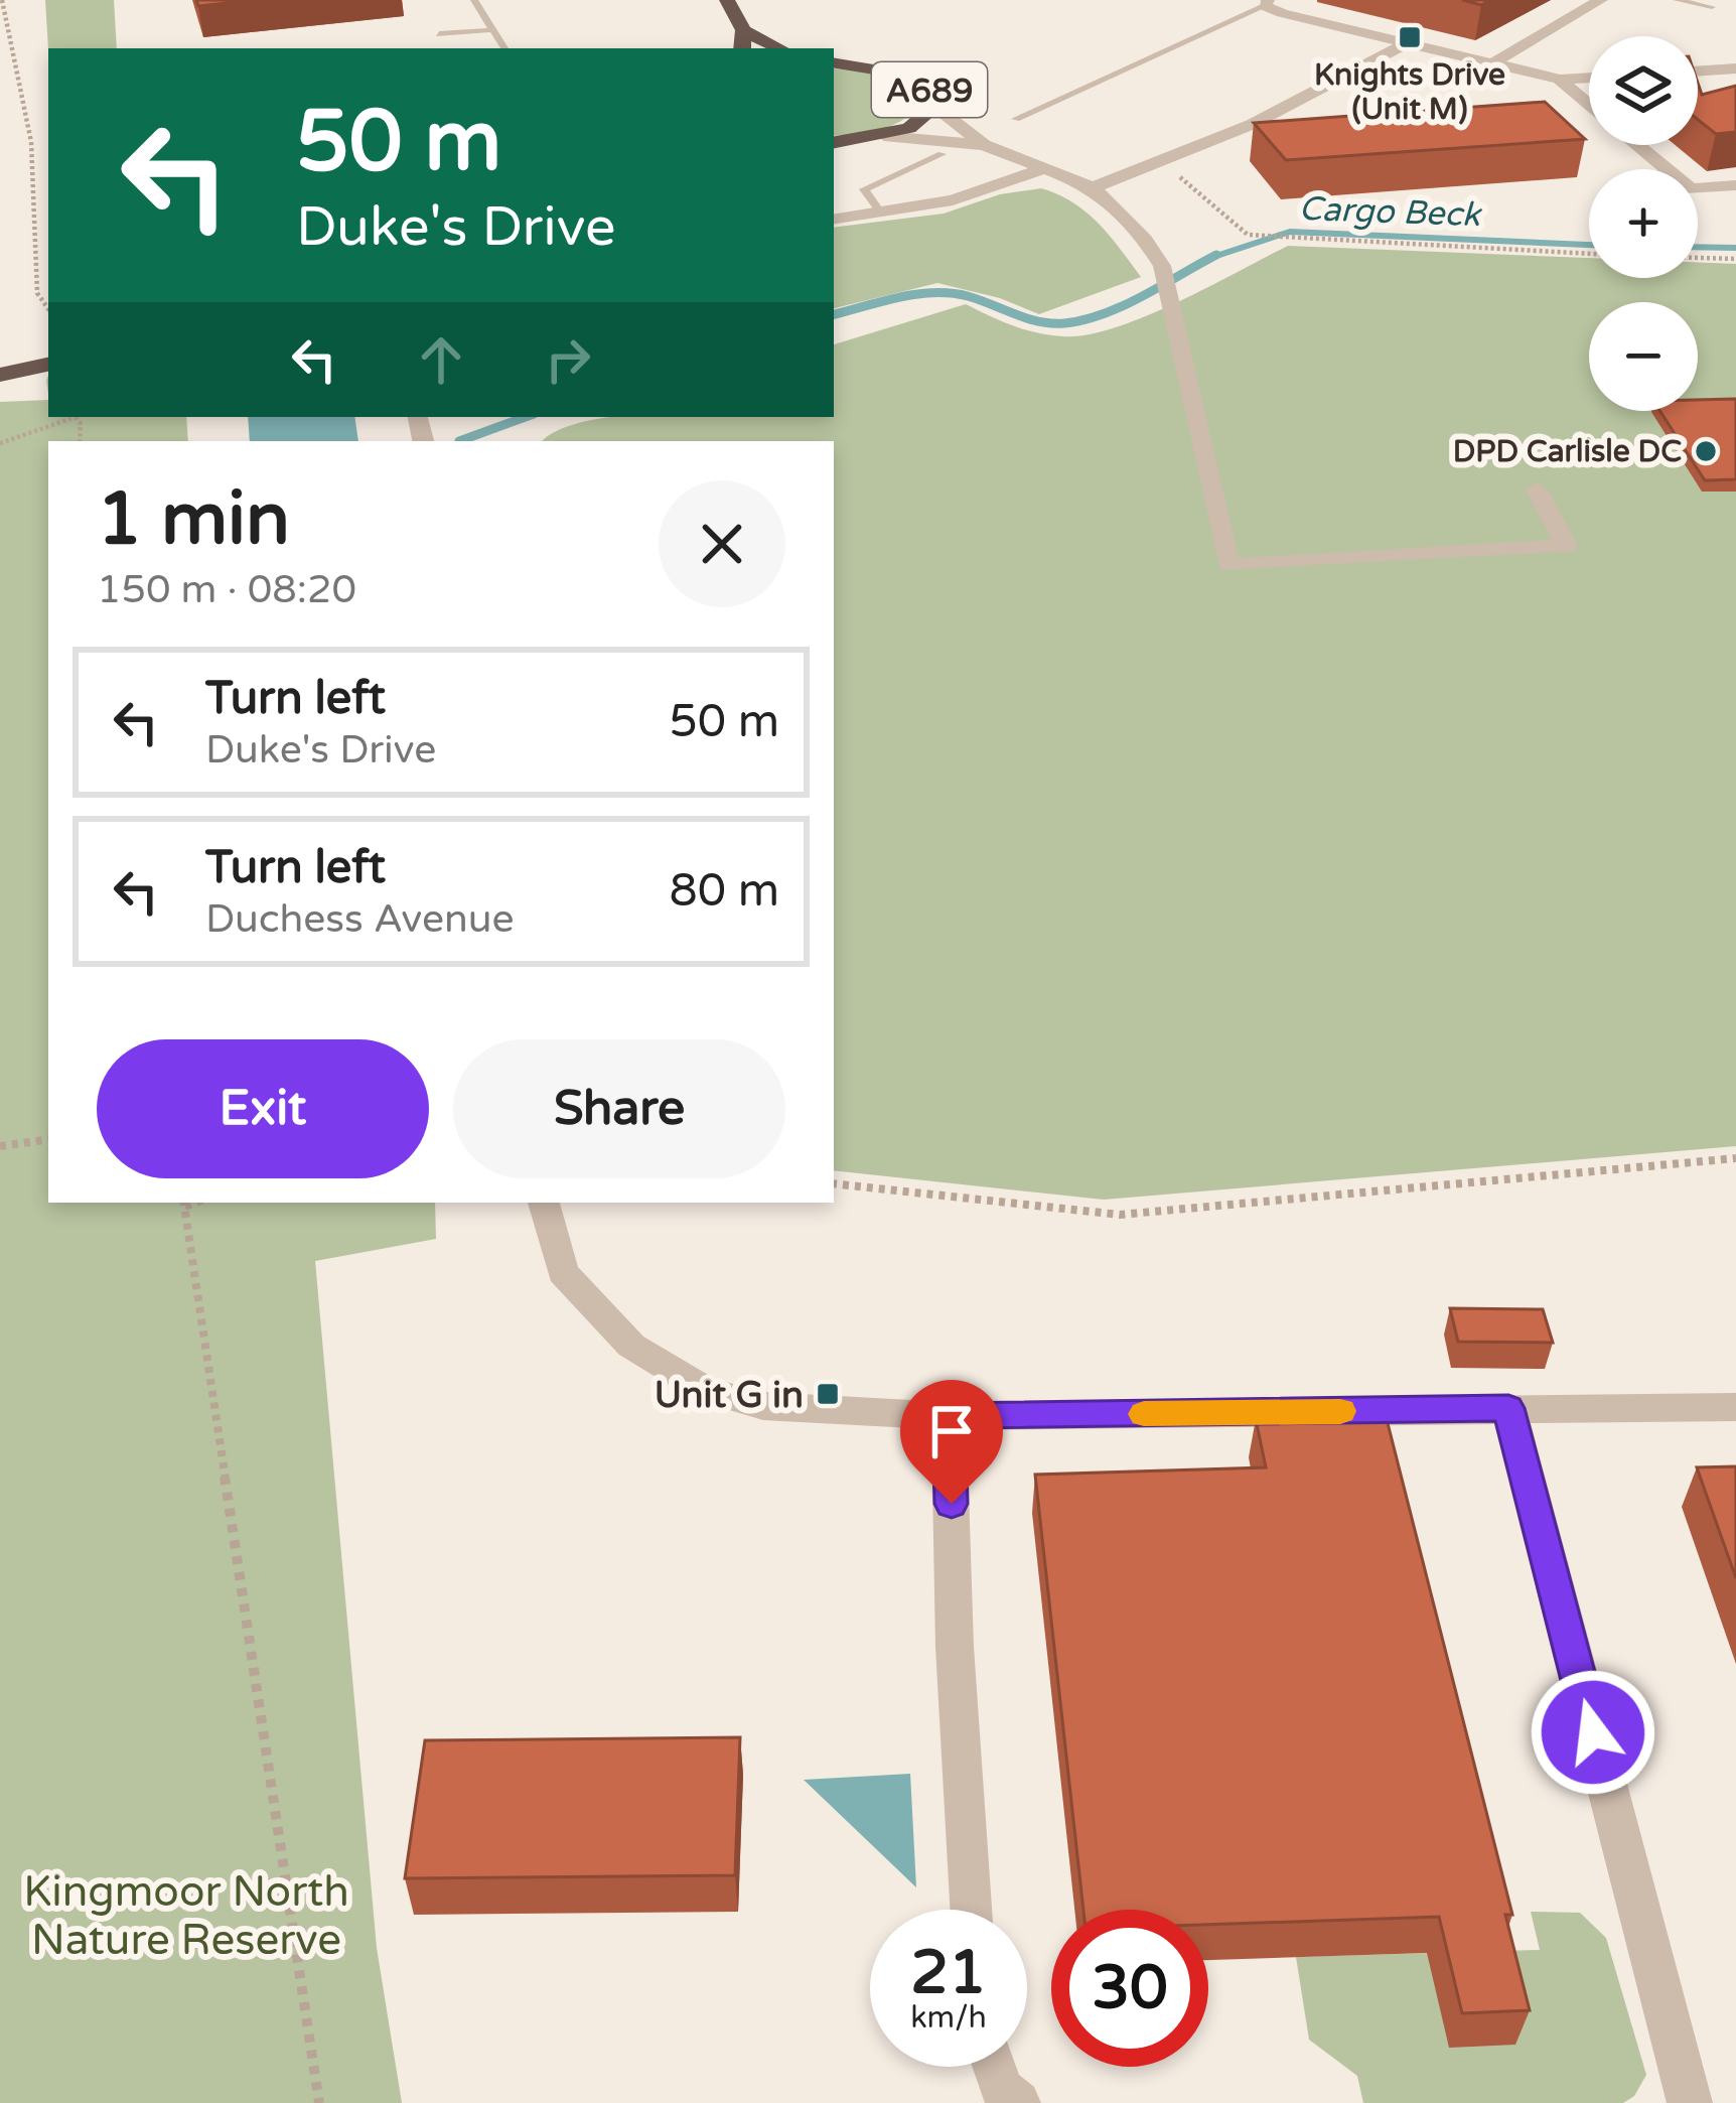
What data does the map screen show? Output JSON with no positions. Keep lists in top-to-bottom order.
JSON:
{
  "streets": {
    "highway": ["A689"]
  },
  "water": ["Cargo Beck"],
  "parks": ["Kingmoor North Nature Reserve"],
  "places": {
    "transit": ["Knights Drive (Unit M)", "Unit G in"],
    "other": ["DPD Carlisle DC"]
  },
  "page": {
    "map_buttons": ["+", "−"],
    "turn": ["50 m", "Duke's Drive"],
    "heading": ["1 min", "150 m · 08:20"],
    "list": [
      {
        "name": "Turn left",
        "note": "Duke's Drive",
        "value": "50 m"
      },
      {
        "name": "Turn left",
        "note": "Duchess Avenue",
        "value": "80 m"
      }
    ],
    "buttons": ["Exit", "Share"],
    "speed": "21 km/h",
    "limit": "30"
  }
}
